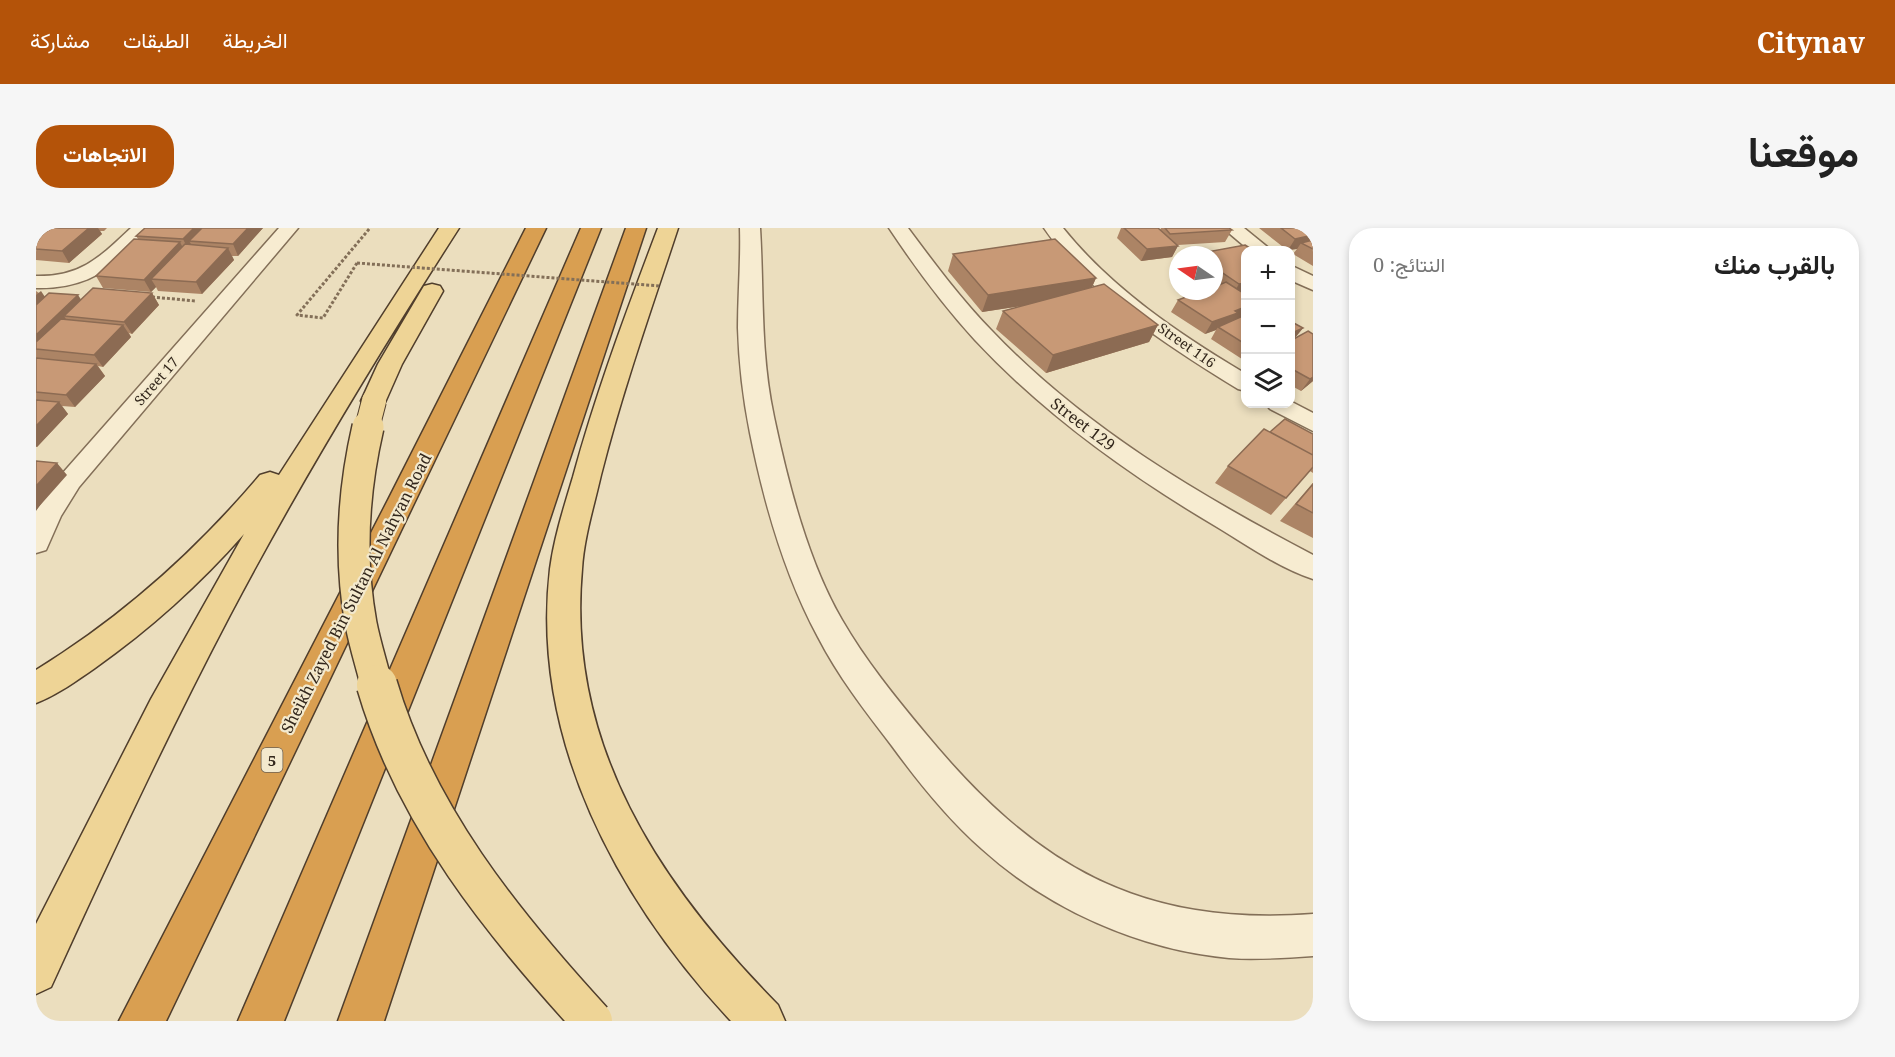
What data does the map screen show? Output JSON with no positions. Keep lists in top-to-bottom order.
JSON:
{
  "streets": {
    "highway": ["Sheikh Zayed Bin Sultan Al Nahyan Road", "5"],
    "street": ["Street 116", "Street 17", "Street 129"]
  },
  "north": "left",
  "page": {
    "header": "Citynav",
    "nav": ["الخريطة", "الطبقات", "مشاركة"],
    "title": "موقعنا",
    "buttons": "الاتجاهات",
    "heading": ["بالقرب منك", "النتائج: 0"],
    "map_buttons": ["+", "−"]
  }
}
